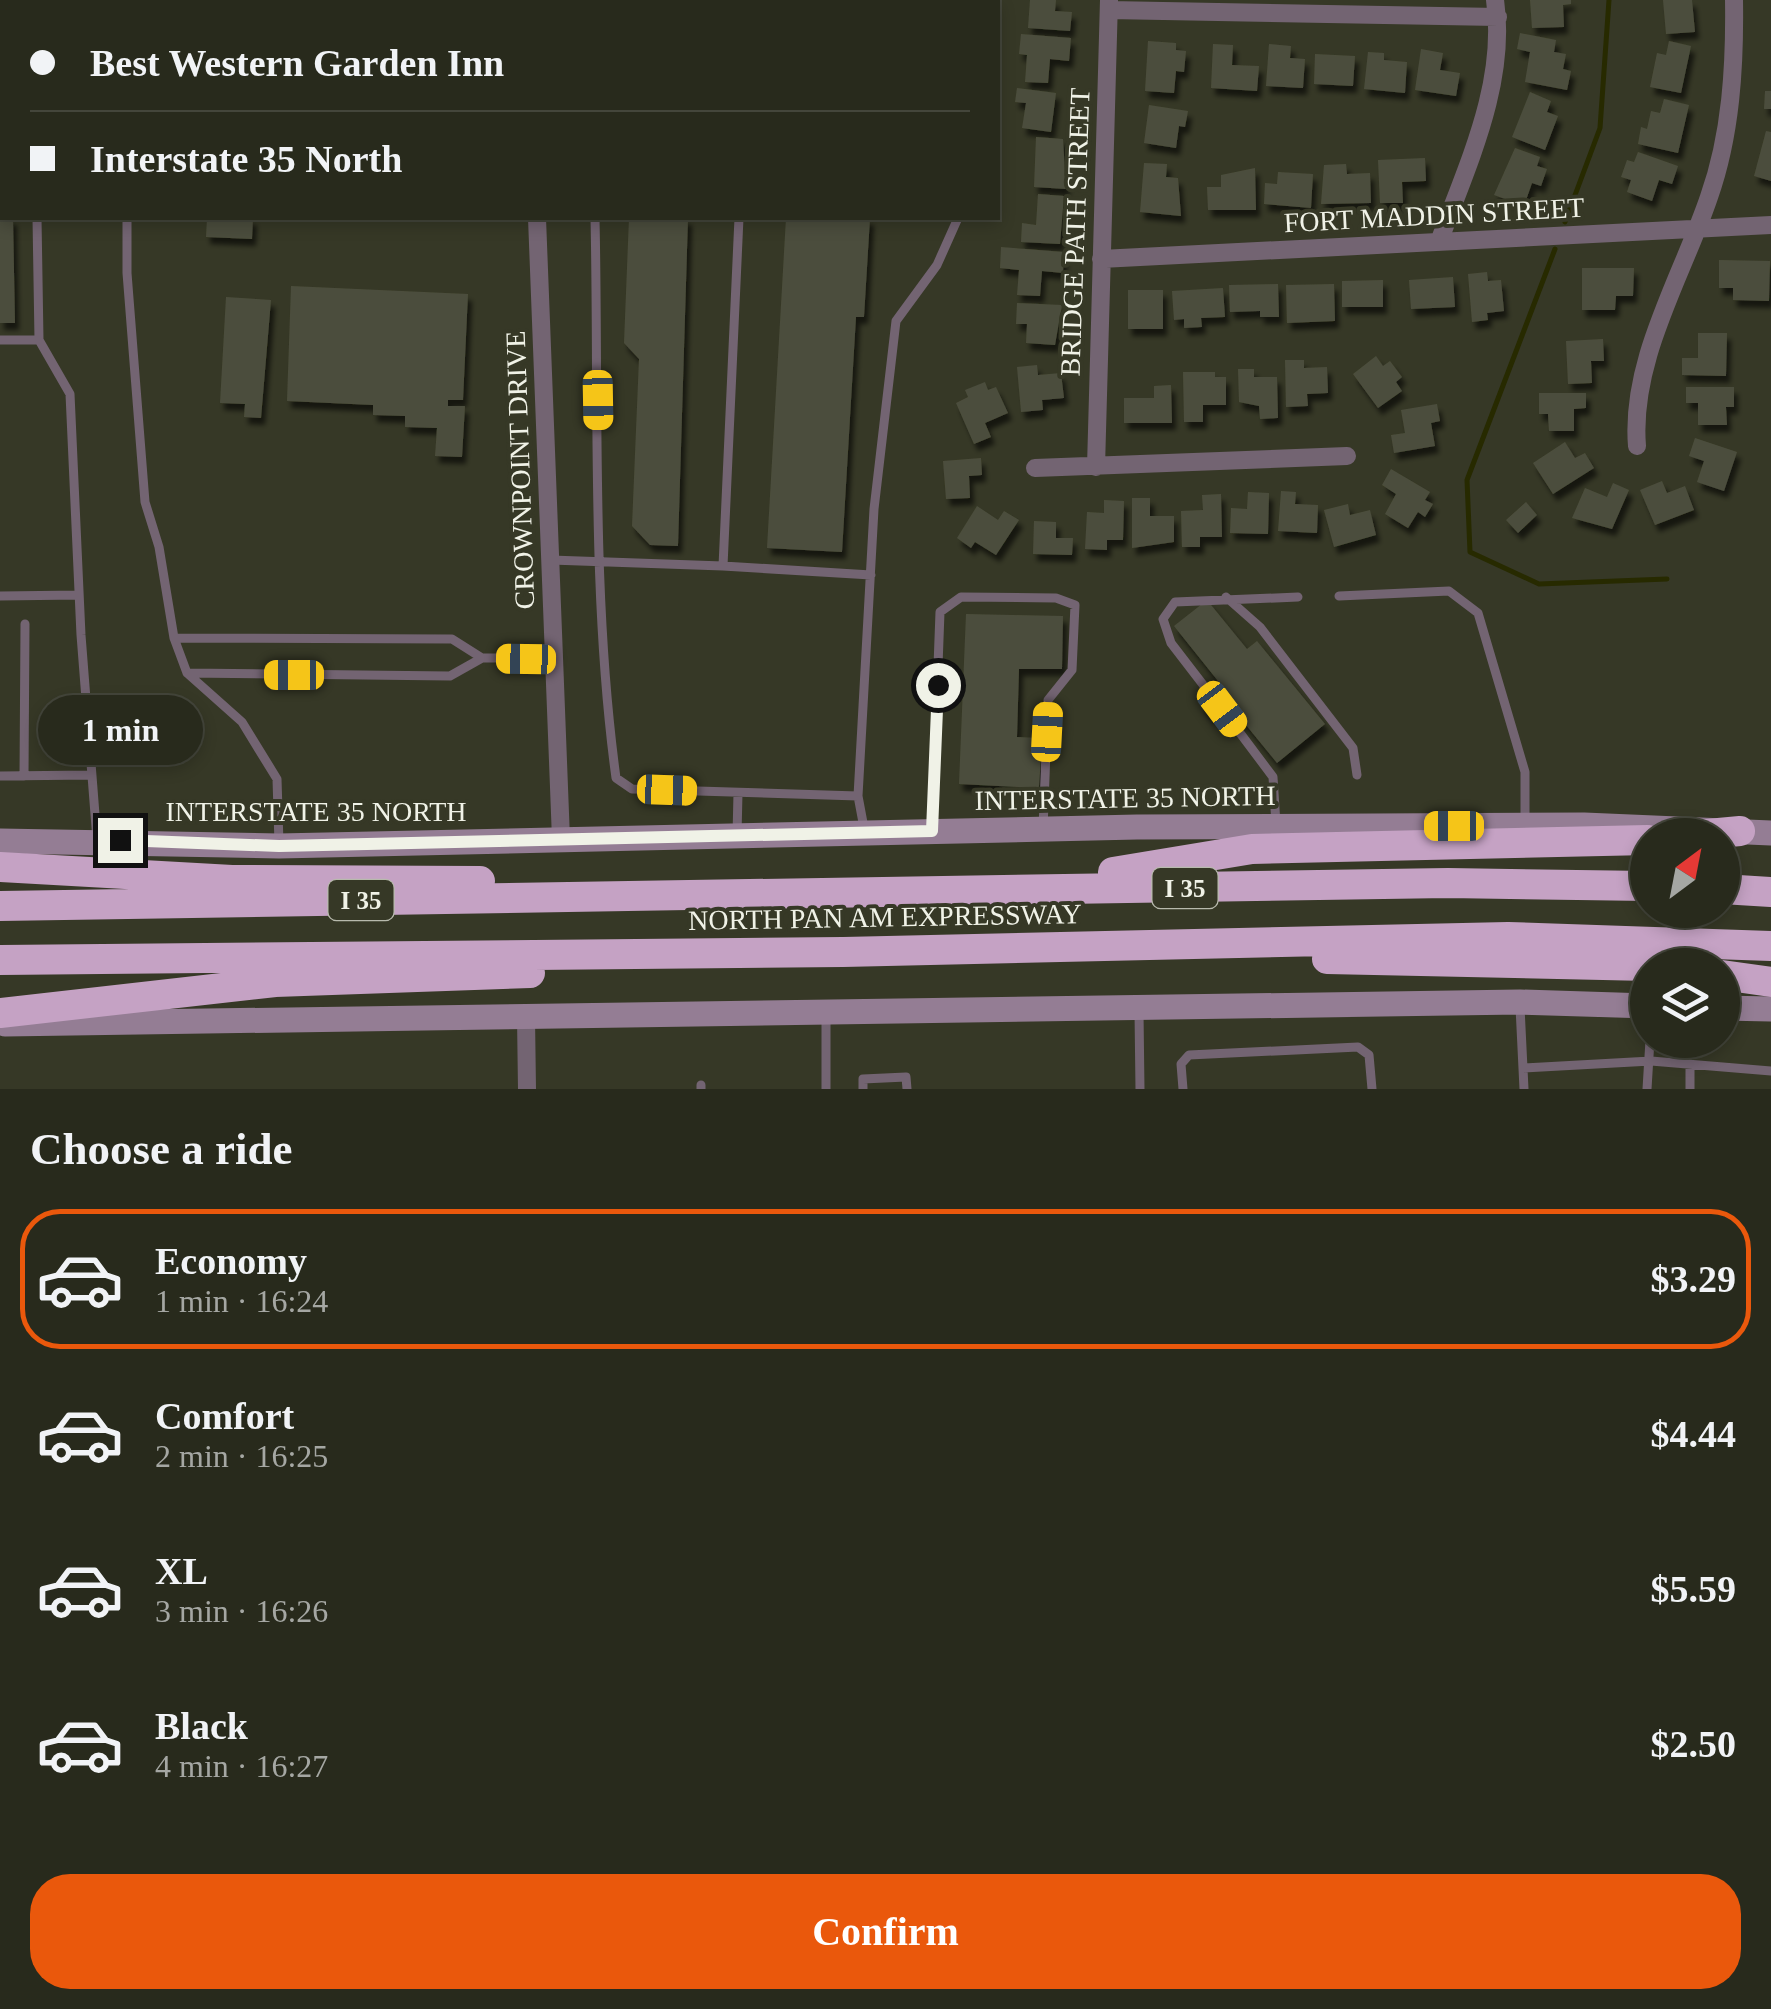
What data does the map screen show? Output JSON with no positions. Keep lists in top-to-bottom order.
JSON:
{
  "streets": {
    "highway": ["I 35", "NORTH PAN AM EXPRESSWAY"],
    "main road": ["INTERSTATE 35 NORTH"],
    "street": ["FORT MADDIN STREET", "BRIDGE PATH STREET", "CROWNPOINT DRIVE"]
  },
  "crossings": [
    ["FORT MADDIN STREET", "BRIDGE PATH STREET"],
    ["CROWNPOINT DRIVE", "INTERSTATE 35 NORTH"]
  ],
  "north": "top right",
  "page": {
    "banner": ["Best Western Garden Inn", "Interstate 35 North"],
    "bubble": "1 min",
    "heading": "Choose a ride",
    "list": [
      {
        "name": "Economy",
        "note": "1 min · 16:24",
        "value": "$3.29"
      },
      {
        "name": "Comfort",
        "note": "2 min · 16:25",
        "value": "$4.44"
      },
      {
        "name": "XL",
        "note": "3 min · 16:26",
        "value": "$5.59"
      },
      {
        "name": "Black",
        "note": "4 min · 16:27",
        "value": "$2.50"
      }
    ],
    "buttons": "Confirm"
  }
}
